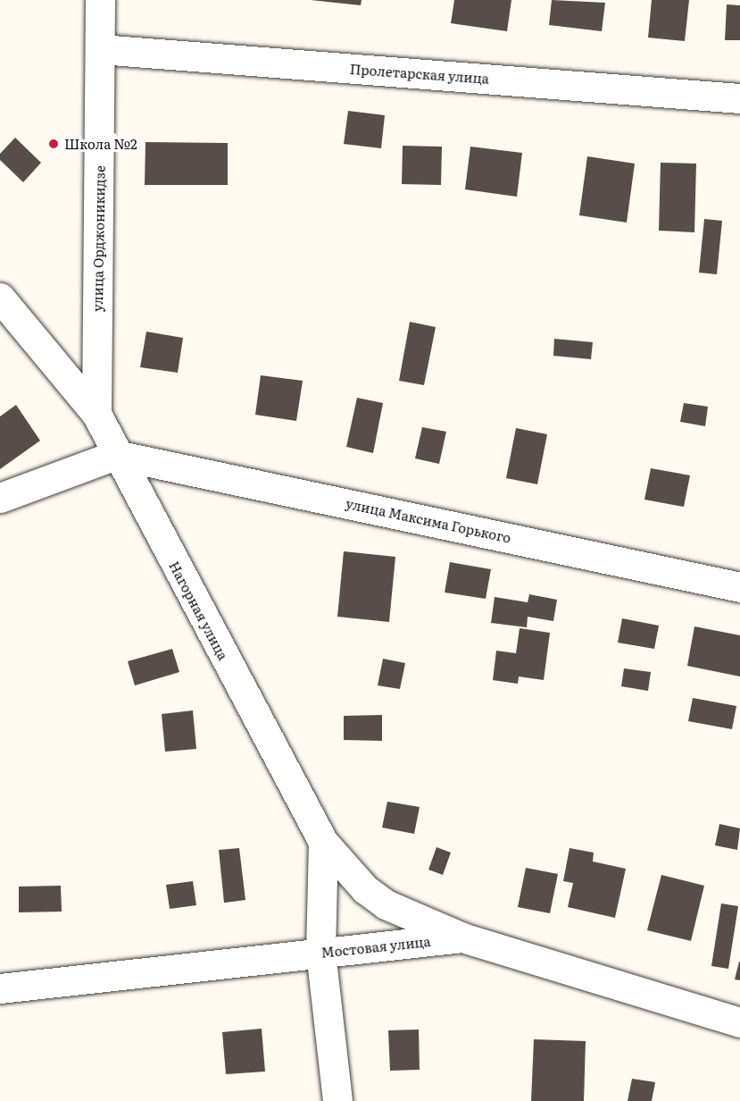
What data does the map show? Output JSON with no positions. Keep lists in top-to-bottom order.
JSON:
{
  "streets": {
    "street": [
      "Пролетарская улица",
      "улица Орджоникидзе",
      "улица Максима Горького",
      "Нагорная улица",
      "Мостовая улица"
    ]
  },
  "crossings": [
    ["Пролетарская улица", "улица Орджоникидзе"],
    ["улица Орджоникидзе", "Нагорная улица"],
    ["улица Максима Горького", "Нагорная улица"],
    ["Нагорная улица", "Мостовая улица"]
  ],
  "places": ["Школа №2"]
}
